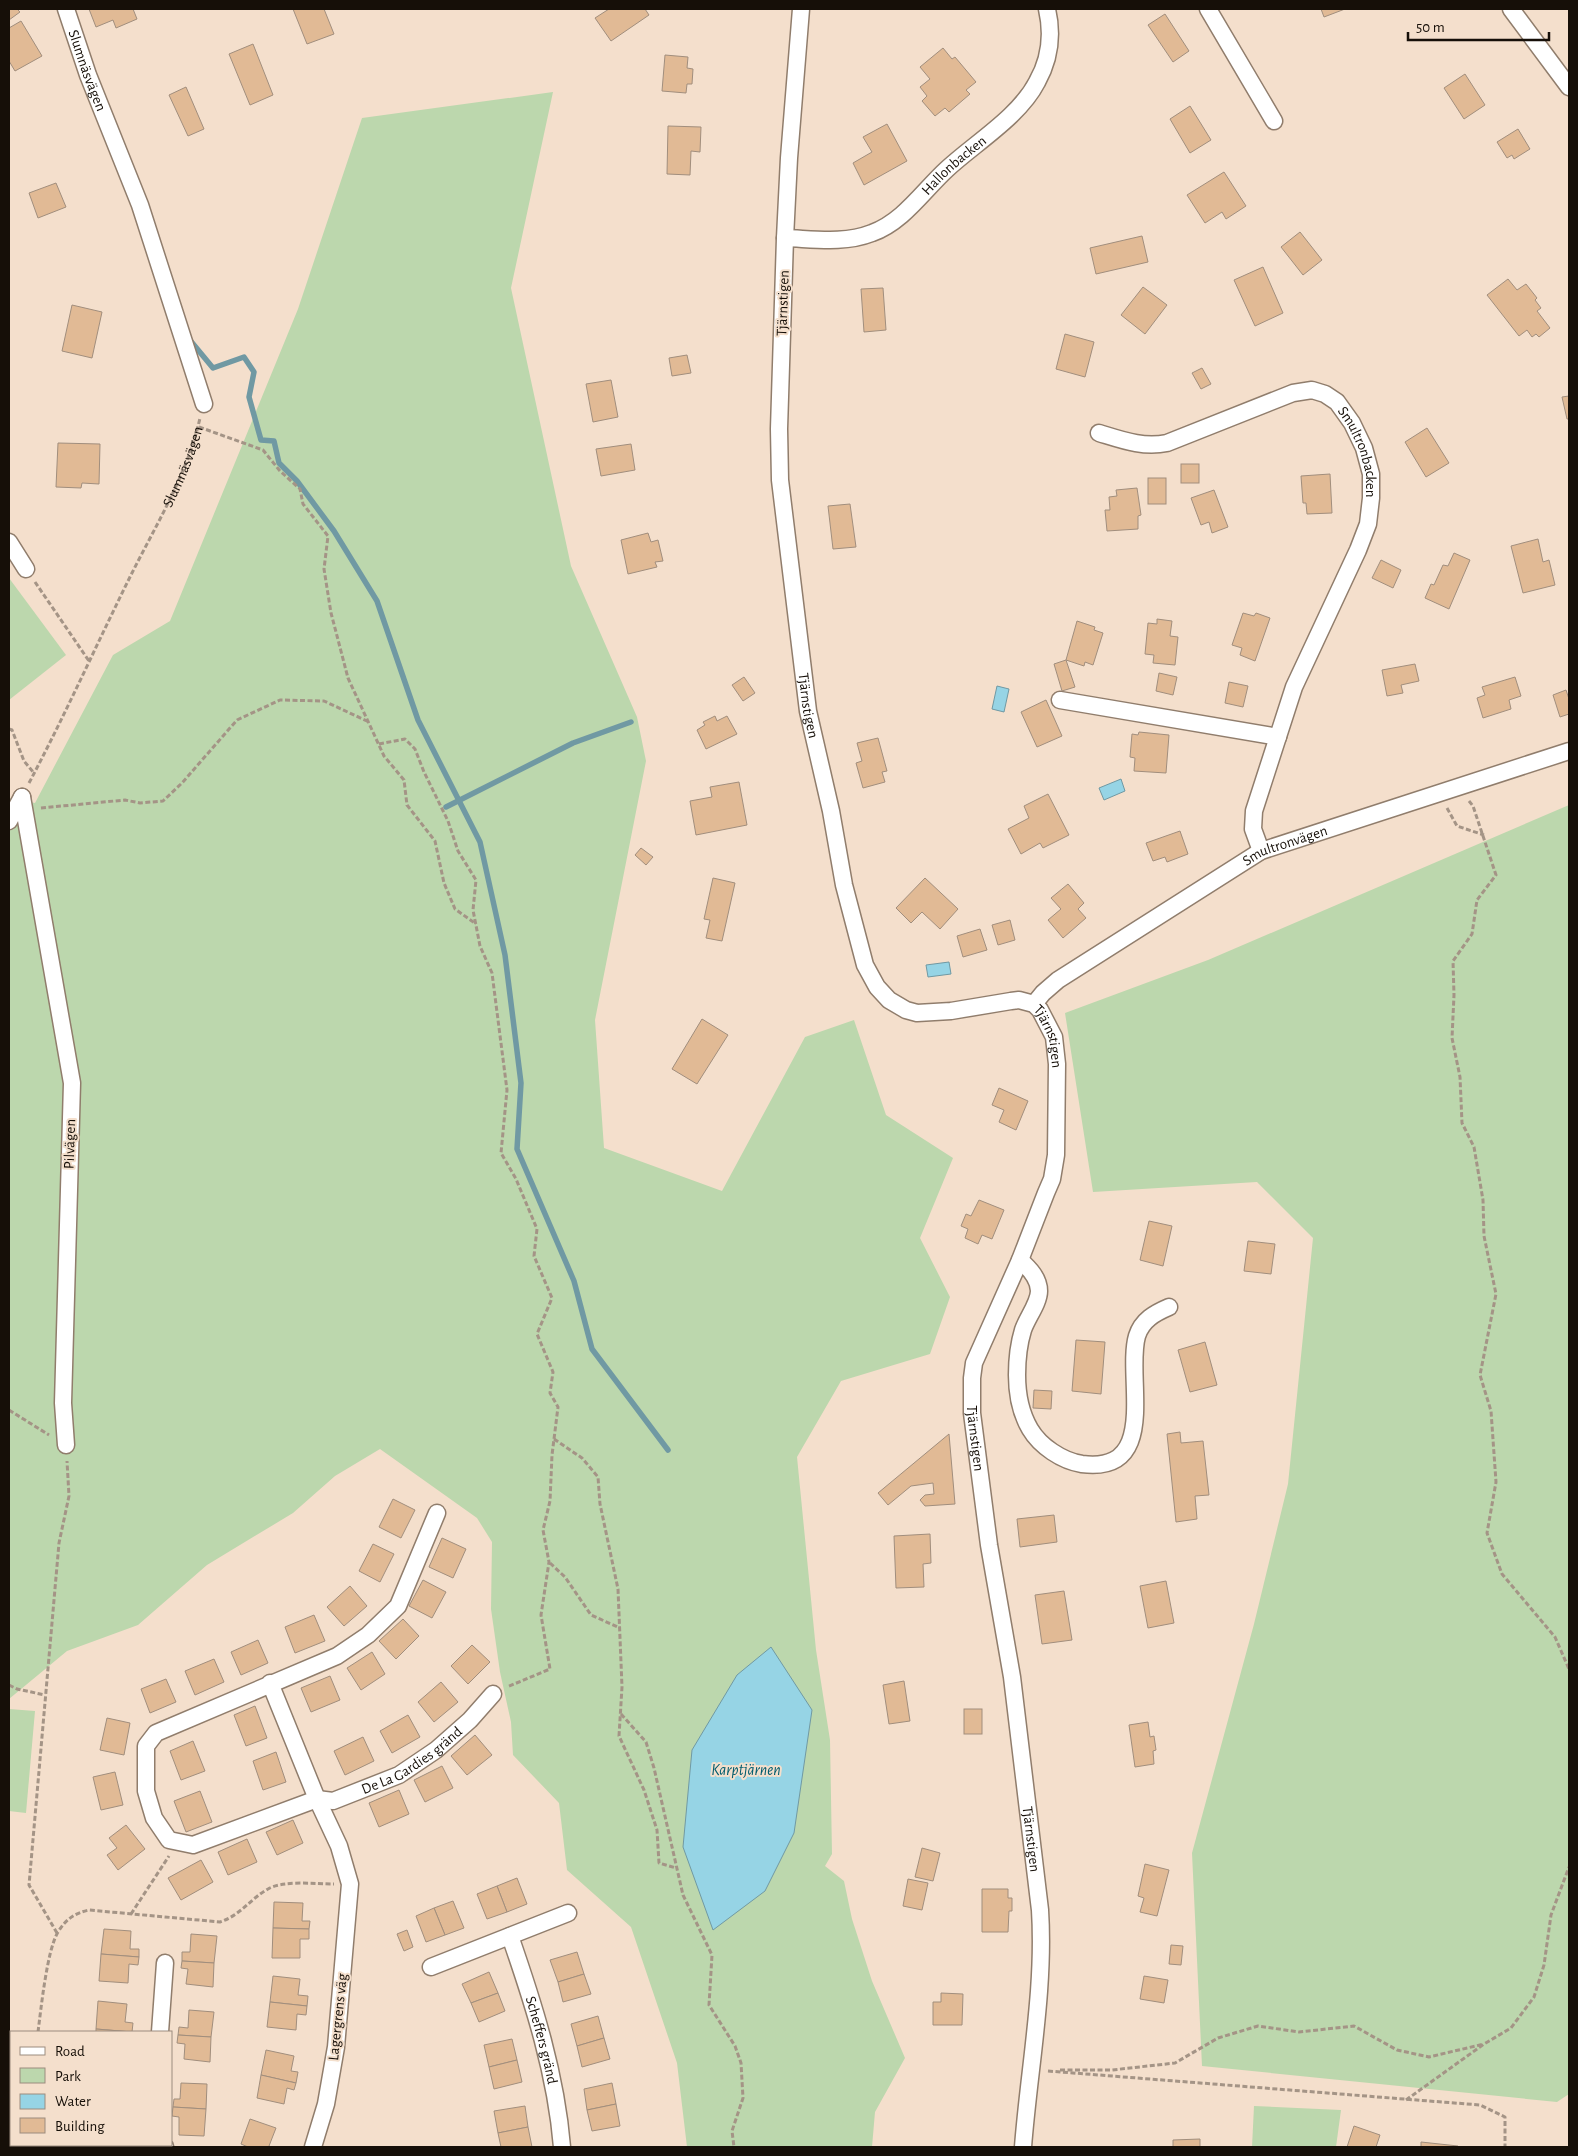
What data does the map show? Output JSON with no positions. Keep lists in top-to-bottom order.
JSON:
{
  "streets": {
    "street": [
      "Slumnäsvägen",
      "Hallonbacken",
      "Tjärnstigen",
      "Smultronbacken",
      "Smultronvägen",
      "Pilvägen",
      "De La Gardies gränd",
      "Lagergrens väg",
      "Scheffers gränd"
    ]
  },
  "crossings": [
    ["Slumnäsvägen", "Pilvägen"],
    ["Hallonbacken", "Tjärnstigen"],
    ["Tjärnstigen", "Smultronvägen"],
    ["Smultronbacken", "Smultronvägen"]
  ],
  "water": ["Karptjärnen"],
  "legend": [
    "Road",
    "Park",
    "Water",
    "Building"
  ],
  "scale_bar": "50 m"
}
